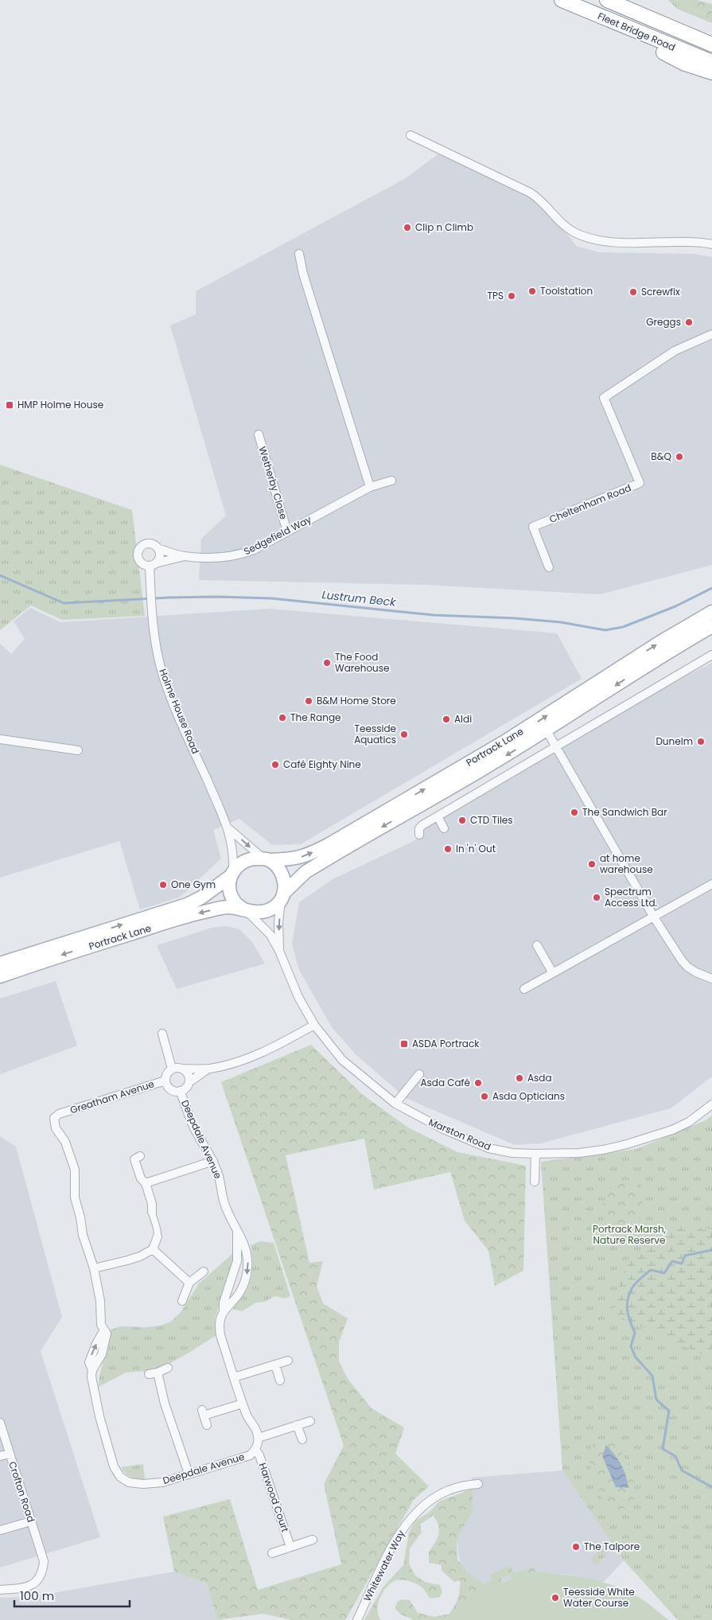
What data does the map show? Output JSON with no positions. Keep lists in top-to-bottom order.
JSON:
{
  "streets": {
    "highway": ["Fleet Bridge Road"],
    "main road": ["Portrack Lane"],
    "street": [
      "Wetherby Close",
      "Cheltenham Road",
      "Sedgefield Way",
      "Holme House Road",
      "Greatham Avenue",
      "Marston Road",
      "Deepdale Avenue",
      "Crofton Road",
      "Harwood Court",
      "Whitewater Way"
    ]
  },
  "crossings": [
    ["Wetherby Close", "Sedgefield Way"],
    ["Sedgefield Way", "Holme House Road"],
    ["Holme House Road", "Portrack Lane"],
    ["Holme House Road", "Marston Road"],
    ["Portrack Lane", "Marston Road"],
    ["Greatham Avenue", "Deepdale Avenue"],
    ["Deepdale Avenue", "Harwood Court"]
  ],
  "water": ["Lustrum Beck"],
  "parks": ["Portrack Marsh, Nature Reserve"],
  "places": {
    "other": [
      "Clip n Climb",
      "Toolstation",
      "Screwfix",
      "TPS",
      "Greggs",
      "B&Q",
      "The Food Warehouse",
      "B&M Home Store",
      "The Range",
      "Aldi",
      "Teesside Aquatics",
      "Dunelm",
      "Café Eighty Nine",
      "The Sandwich Bar",
      "CTD Tiles",
      "In 'n' Out",
      "at home warehouse",
      "One Gym",
      "Spectrum Access Ltd.",
      "Asda",
      "Asda Café",
      "Asda Opticians",
      "The Talpore",
      "Teesside White Water Course"
    ],
    "transit": ["HMP Holme House", "ASDA Portrack"]
  },
  "scale_bar": "100 m"
}
